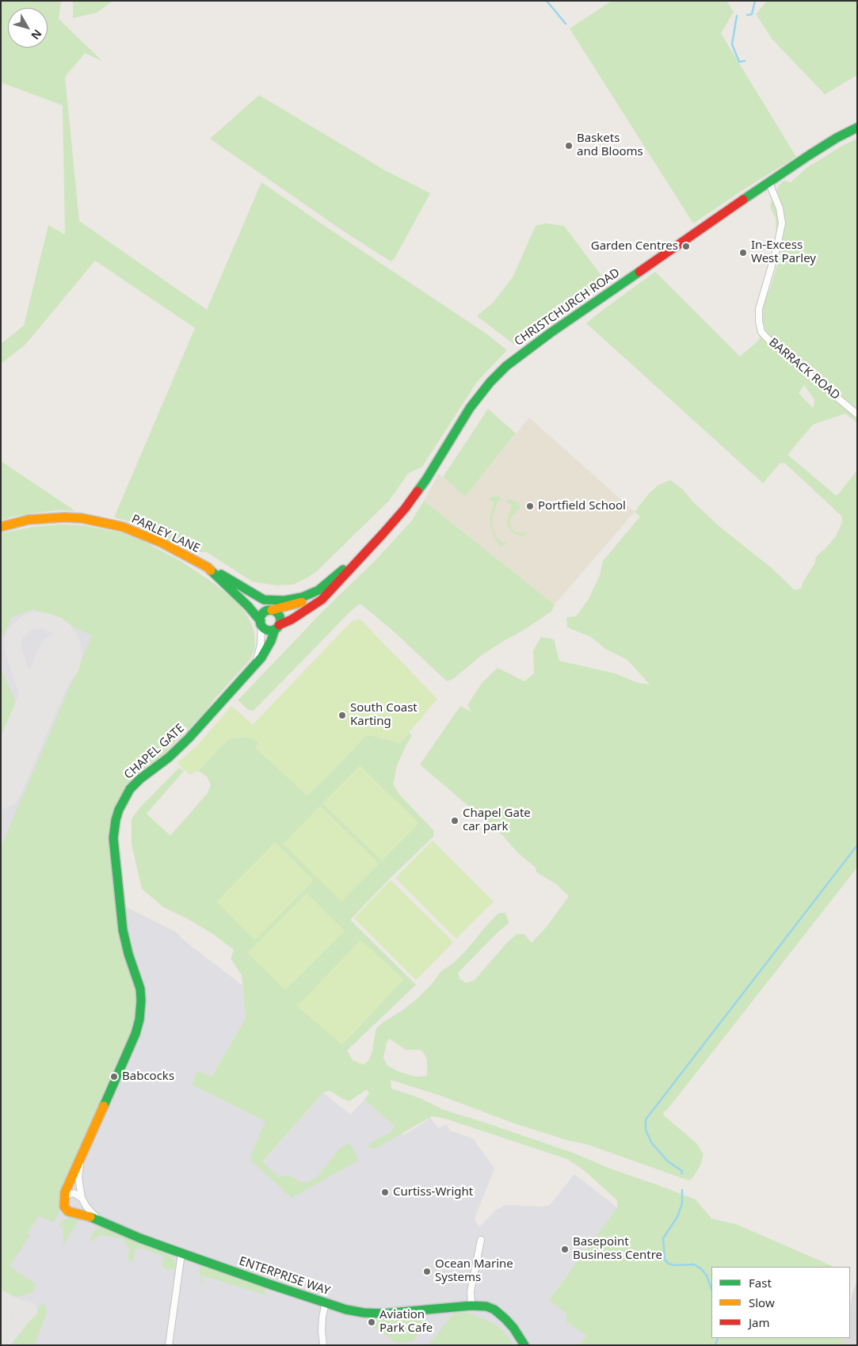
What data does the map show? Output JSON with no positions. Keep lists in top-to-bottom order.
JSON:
{
  "streets": {
    "main road": [
      "CHRISTCHURCH ROAD",
      "PARLEY LANE",
      "CHAPEL GATE",
      "ENTERPRISE WAY"
    ],
    "street": ["BARRACK ROAD"]
  },
  "crossings": [
    ["CHRISTCHURCH ROAD", "BARRACK ROAD"],
    ["CHRISTCHURCH ROAD", "PARLEY LANE"],
    ["CHRISTCHURCH ROAD", "CHAPEL GATE"],
    ["PARLEY LANE", "CHAPEL GATE"]
  ],
  "places": [
    "Baskets and Blooms",
    "Garden Centres",
    "In-Excess West Parley",
    "Portfield School",
    "South Coast Karting",
    "Chapel Gate car park",
    "Babcocks",
    "Curtiss-Wright",
    "Basepoint Business Centre",
    "Ocean Marine Systems",
    "Aviation Park Cafe"
  ],
  "legend": ["Fast", "Slow", "Jam"],
  "north": "bottom right"
}
